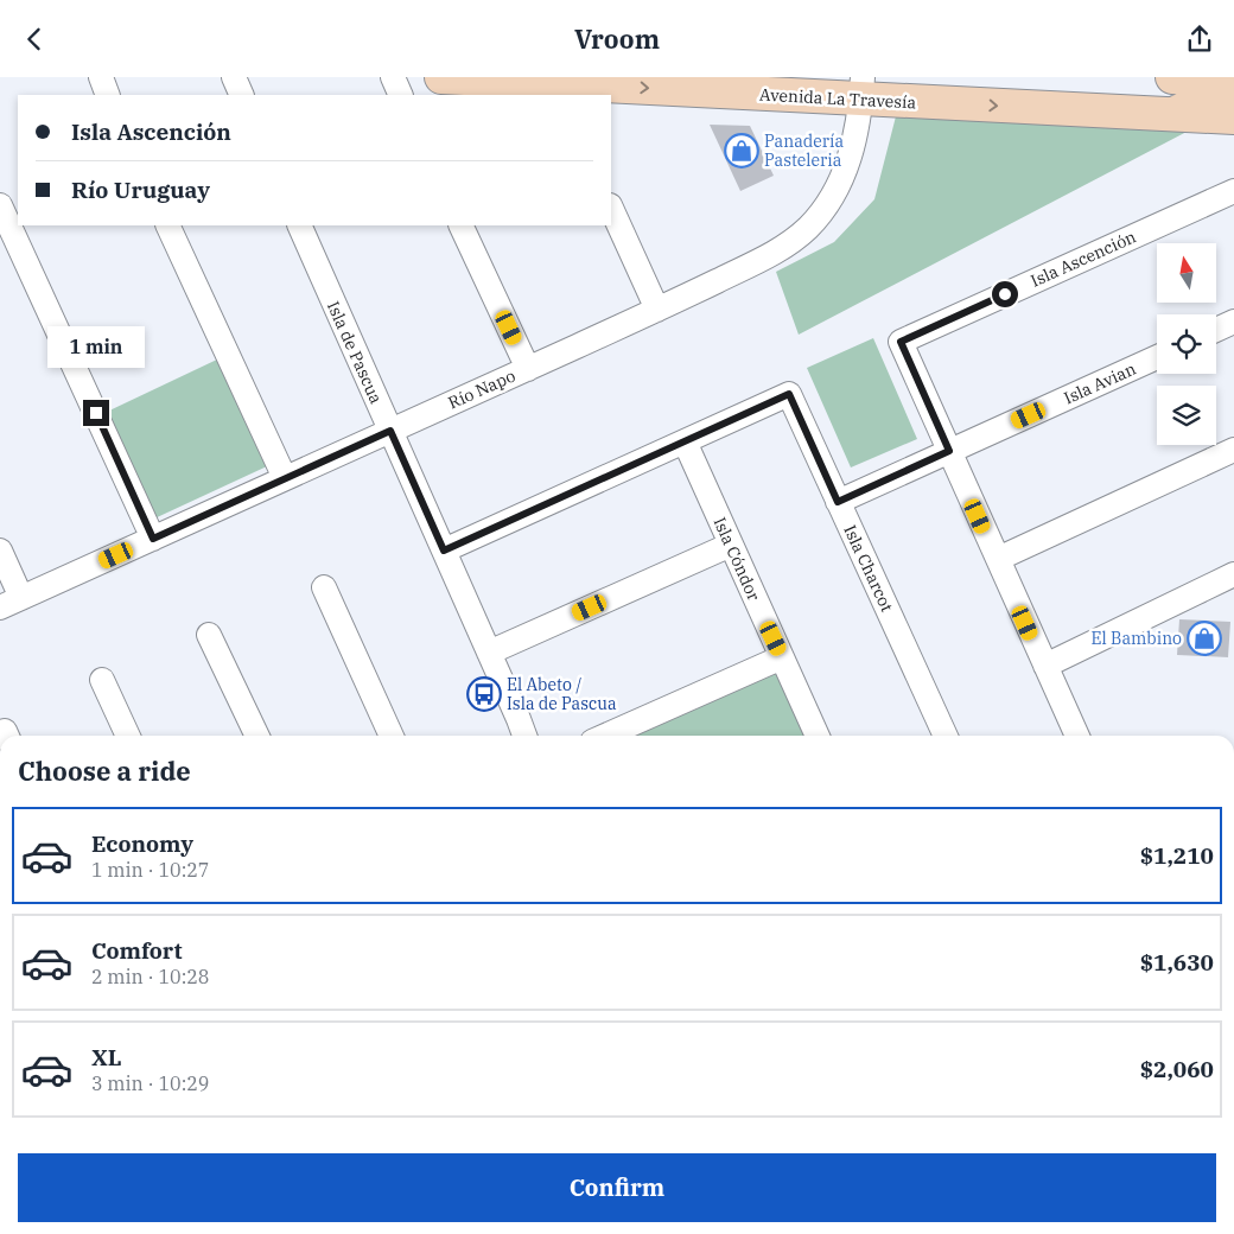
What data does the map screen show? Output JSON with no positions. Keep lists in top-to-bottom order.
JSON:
{
  "streets": {
    "street": [
      "Avenida La Travesía",
      "Isla Ascención",
      "Isla de Pascua",
      "Isla Avian",
      "Río Napo",
      "Isla Cóndor",
      "Isla Charcot"
    ]
  },
  "crossings": [
    ["Avenida La Travesía", "Río Napo"],
    ["Isla Ascención", "Isla Avian"],
    ["Isla de Pascua", "Río Napo"],
    ["Isla Avian", "Isla Charcot"],
    ["Isla Cóndor", "Isla Charcot"]
  ],
  "one_way": ["Avenida La Travesía"],
  "places": {
    "shop": ["Panadería Pasteleria", "El Bambino"],
    "bus stop": ["El Abeto / Isla de Pascua"]
  },
  "north": "top",
  "page": {
    "header": "Vroom",
    "banner": ["Isla Ascención", "Río Uruguay"],
    "bubble": "1 min",
    "heading": "Choose a ride",
    "list": [
      {
        "name": "Economy",
        "note": "1 min · 10:27",
        "value": "$1,210"
      },
      {
        "name": "Comfort",
        "note": "2 min · 10:28",
        "value": "$1,630"
      },
      {
        "name": "XL",
        "note": "3 min · 10:29",
        "value": "$2,060"
      }
    ],
    "buttons": "Confirm"
  }
}
